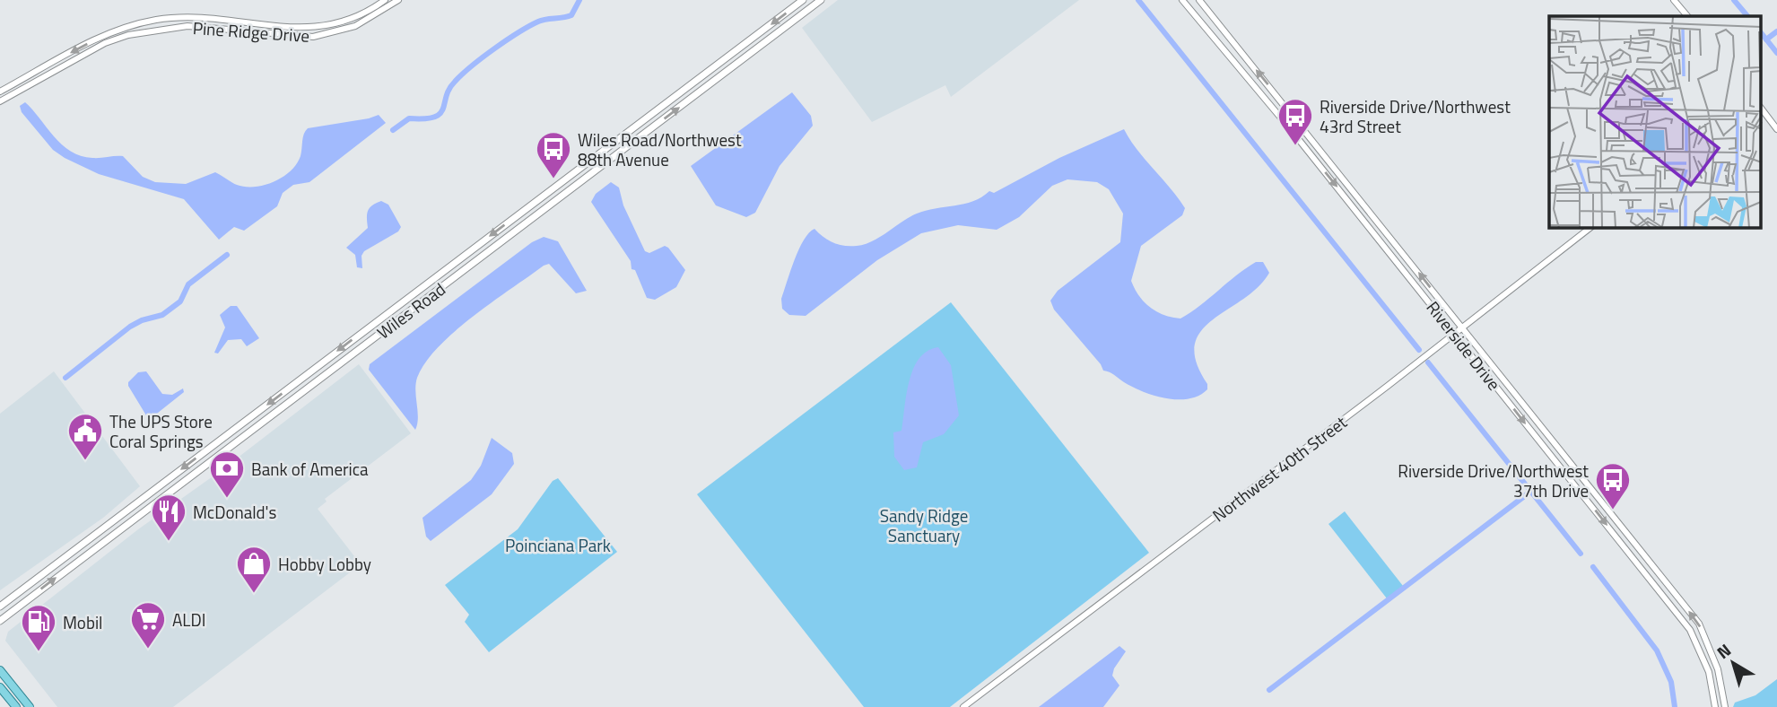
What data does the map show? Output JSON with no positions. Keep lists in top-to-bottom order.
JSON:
{
  "streets": {
    "main road": ["Wiles Road"],
    "street": ["Pine Ridge Drive", "Riverside Drive", "Northwest 40th Street"]
  },
  "crossings": [
    ["Riverside Drive", "Northwest 40th Street"]
  ],
  "parks": ["Sandy Ridge Sanctuary", "Poinciana Park"],
  "places": {
    "bus stop": ["Riverside Drive/Northwest 43rd Street", "Wiles Road/Northwest 88th Avenue", "Riverside Drive/Northwest 37th Drive"],
    "public building": ["The UPS Store Coral Springs"],
    "bank": ["Bank of America"],
    "restaurant": ["McDonald's"],
    "shop": ["Hobby Lobby"],
    "supermarket": ["ALDI"],
    "fuel station": ["Mobil"]
  },
  "north": "top left"
}
